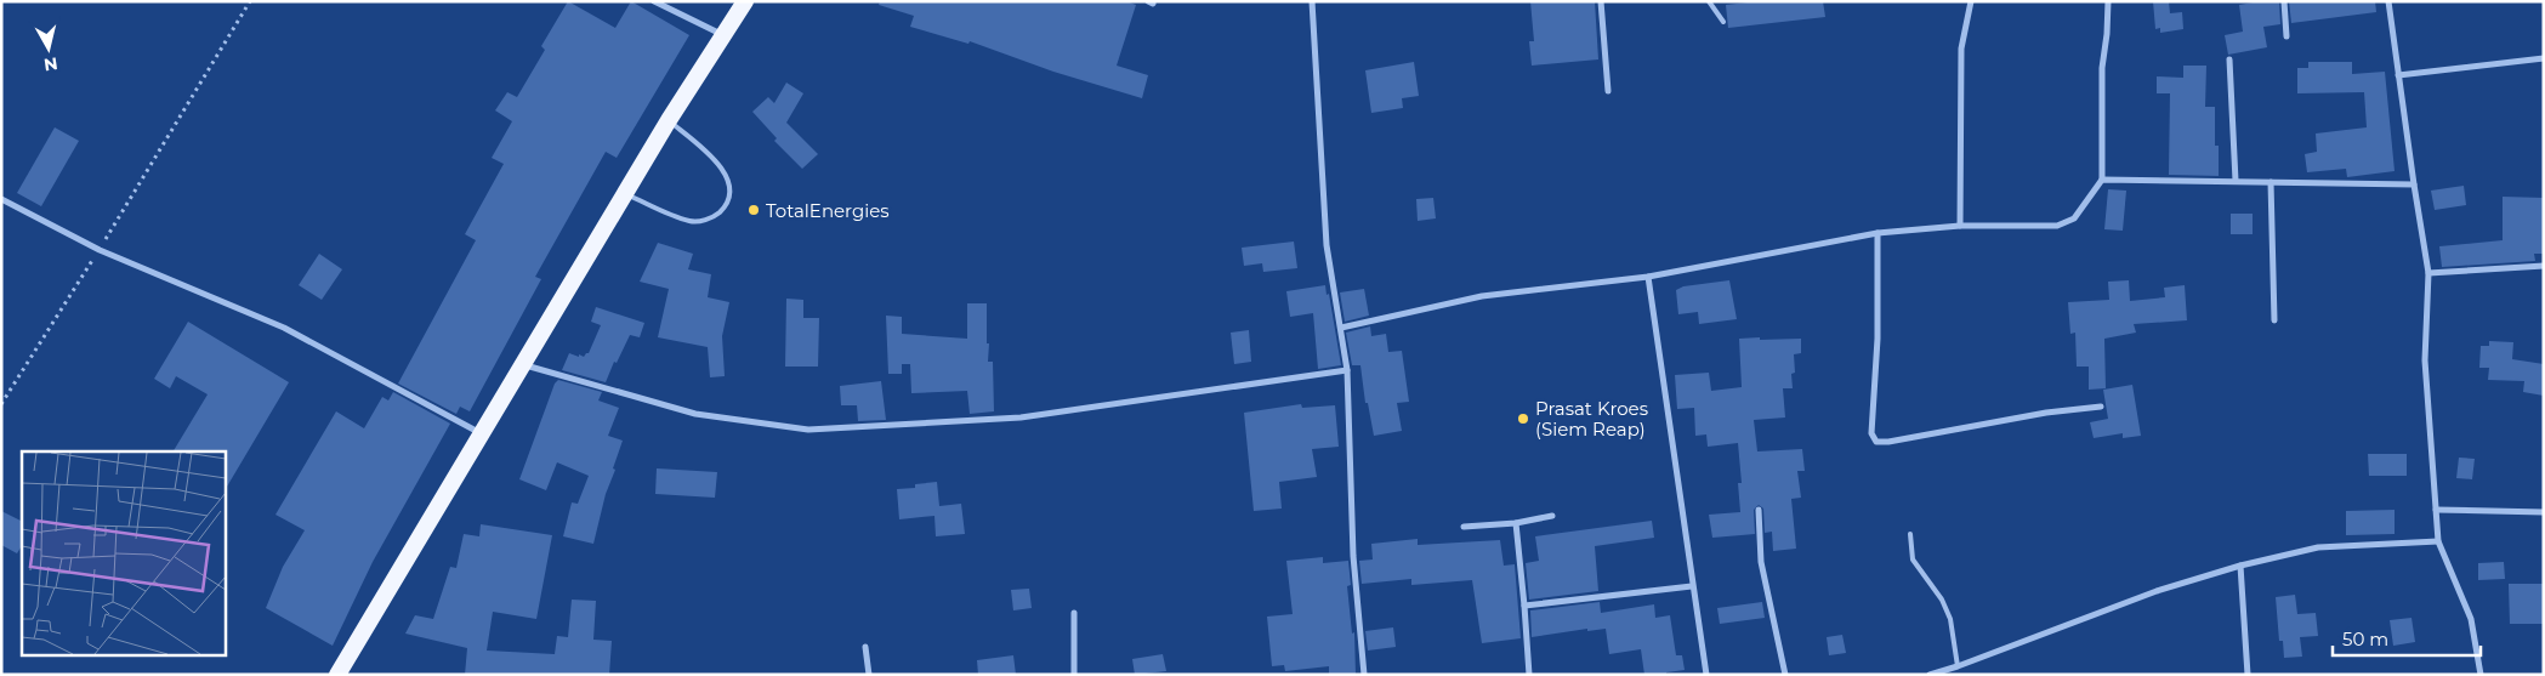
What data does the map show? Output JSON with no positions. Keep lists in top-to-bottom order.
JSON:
{
  "places": ["TotalEnergies", "Prasat Kroes (Siem Reap)"],
  "scale_bar": "50 m",
  "north": "bottom"
}
